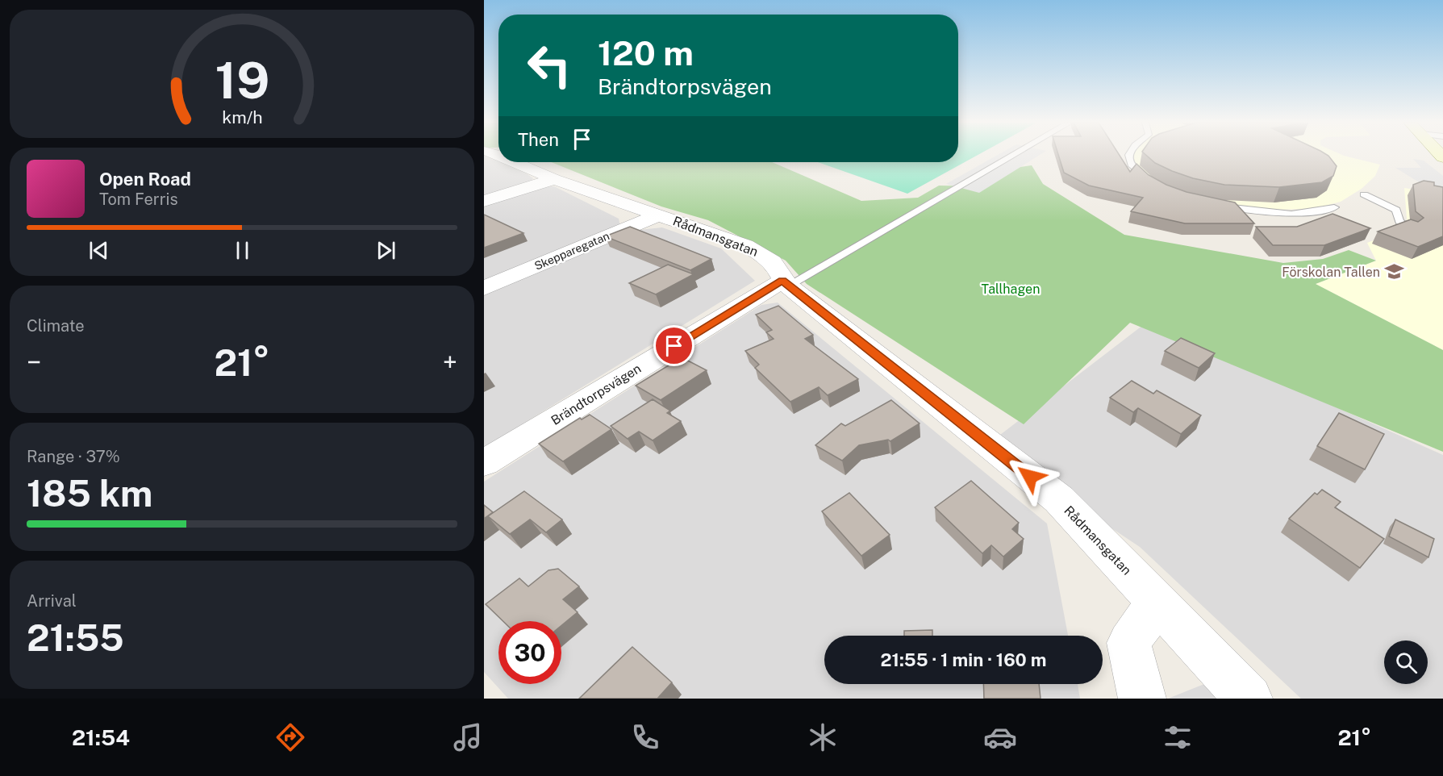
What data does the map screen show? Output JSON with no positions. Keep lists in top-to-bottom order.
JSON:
{
  "streets": {
    "street": ["Rådmansgatan", "Skepparegatan", "Brändtorpsvägen"]
  },
  "crossings": [
    ["Rådmansgatan", "Skepparegatan"],
    ["Rådmansgatan", "Brändtorpsvägen"]
  ],
  "parks": ["Tallhagen"],
  "places": {
    "school or university": ["Förskolan Tallen"]
  },
  "page": {
    "turn": ["120 m", "Brändtorpsvägen"],
    "then": "Then",
    "song": ["Open Road", "Tom Ferris"],
    "tile": [
      "Climate",
      ["Range · 37%", "185 km"],
      ["Arrival", "21:55"]
    ],
    "heat": ["−", "21°", "+"],
    "limit": "30",
    "trip": "21:55 · 1 min · 160 m",
    "tabs": ["21:54", "21°"],
    "gauge": ["19", "km/h"]
  }
}
